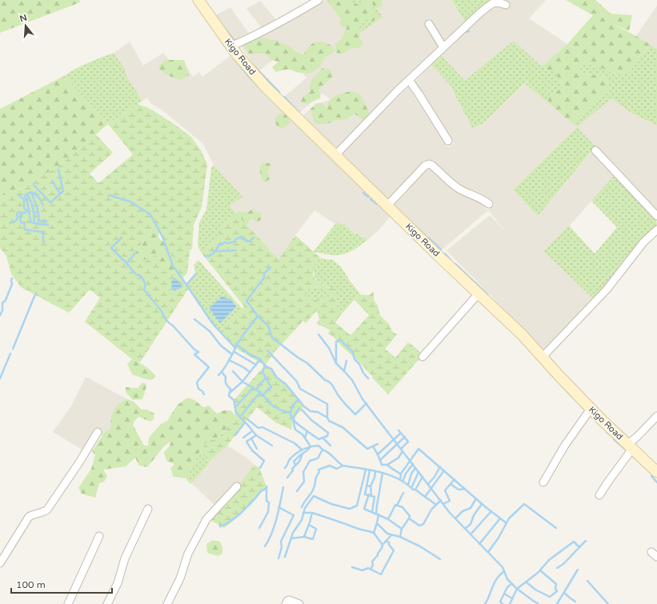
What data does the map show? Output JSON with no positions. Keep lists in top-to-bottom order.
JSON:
{
  "streets": {
    "street": ["Kigo Road"]
  },
  "scale_bar": "100 m",
  "north": "top"
}
